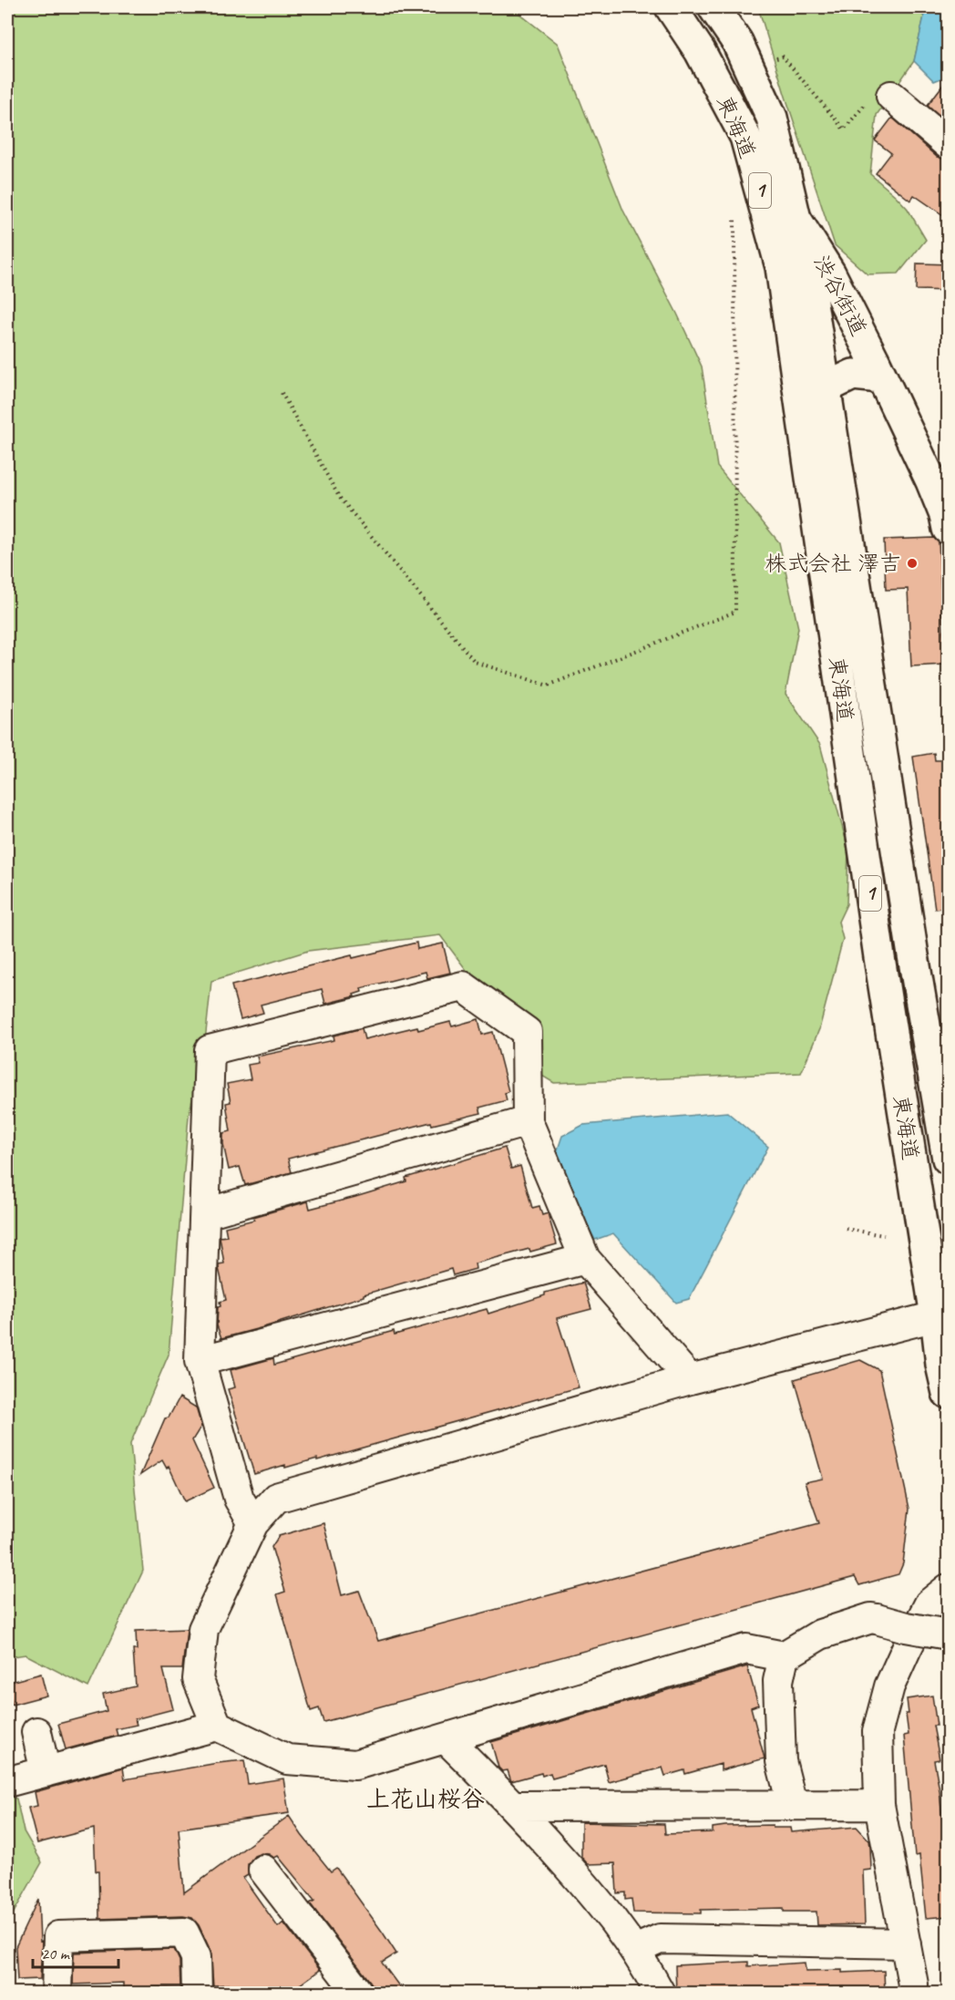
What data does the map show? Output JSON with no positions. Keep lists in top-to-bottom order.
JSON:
{
  "streets": {
    "main road": ["東海道", "1", "渋谷街道"]
  },
  "crossings": [
    ["東海道", "渋谷街道"]
  ],
  "districts": ["上花山桜谷"],
  "places": ["株式会社 澤吉"],
  "scale_bar": "20 m"
}
